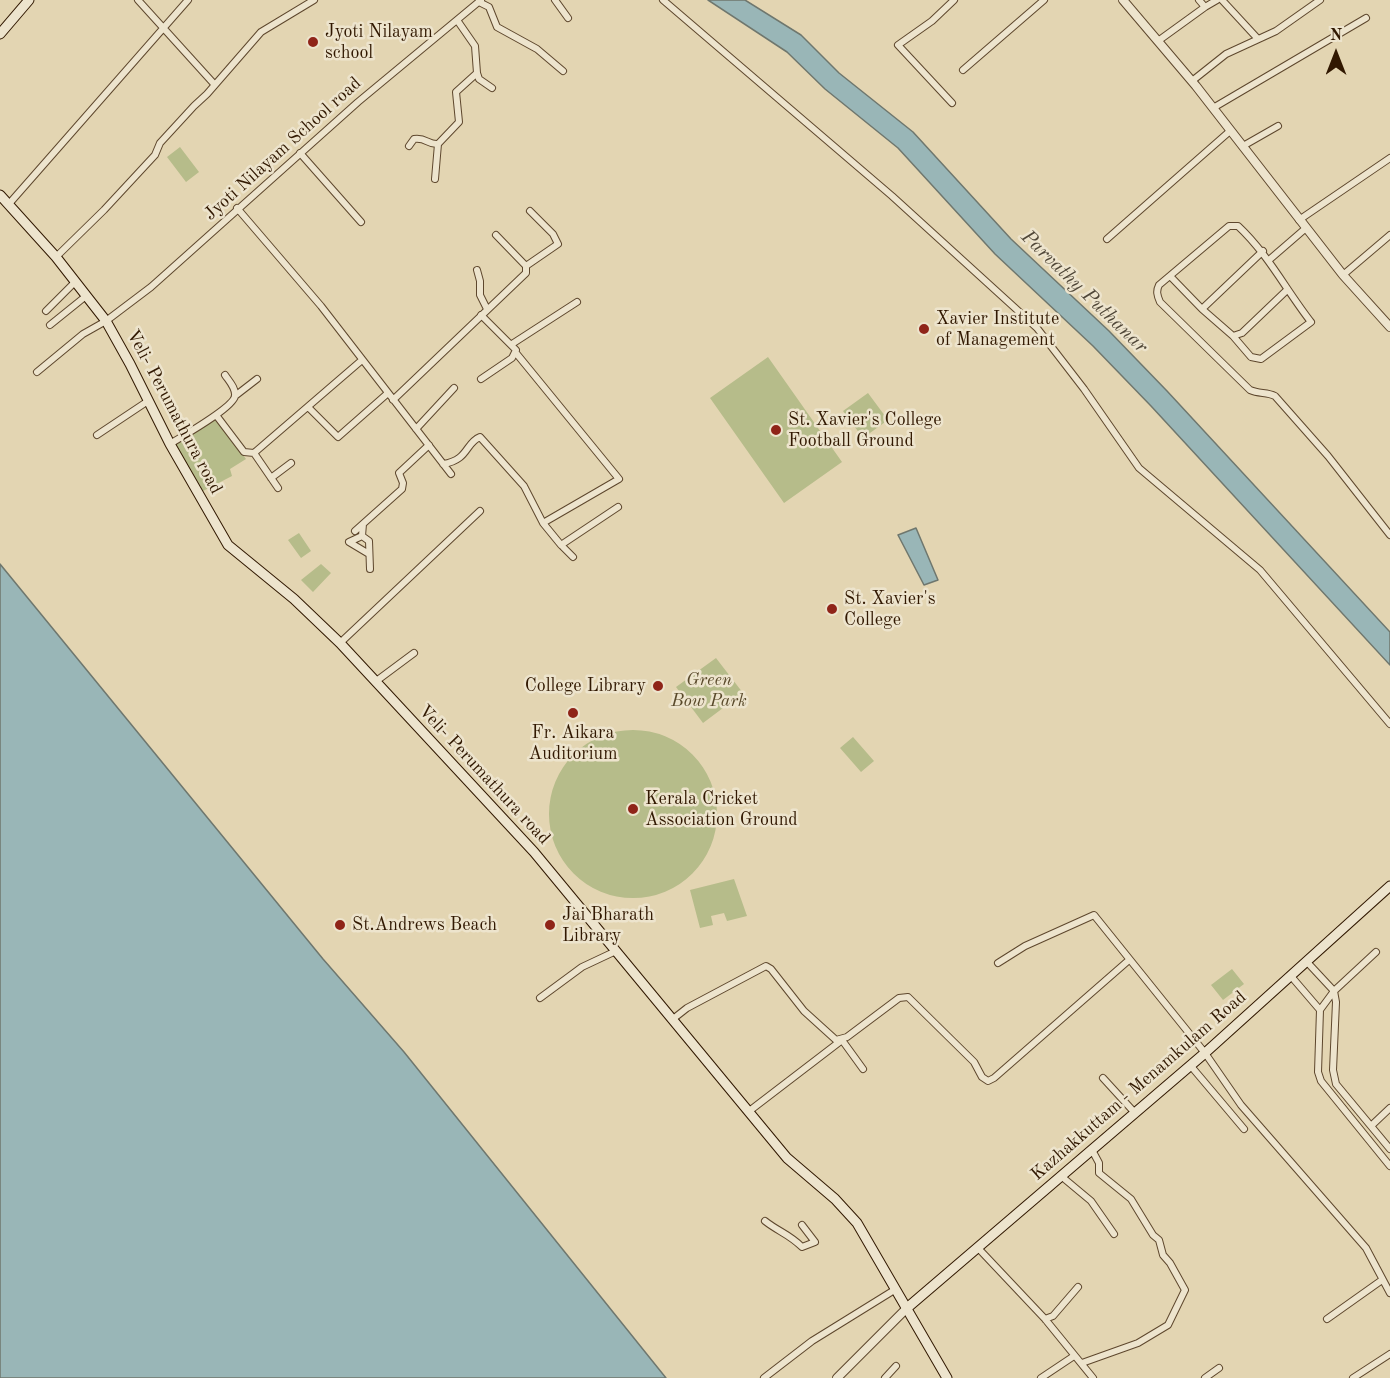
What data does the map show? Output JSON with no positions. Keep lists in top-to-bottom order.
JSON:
{
  "streets": {
    "main road": ["Veli- Perumathura road", "Kazhakkuttam - Menamkulam Road"],
    "street": ["Jyoti Nilayam School road"]
  },
  "crossings": [
    ["Jyoti Nilayam School road", "Veli- Perumathura road"],
    ["Veli- Perumathura road", "Kazhakkuttam - Menamkulam Road"]
  ],
  "water": ["Parvathy Puthanar"],
  "parks": ["Green Bow Park"],
  "places": [
    "Jyoti Nilayam school",
    "Xavier Institute of Management",
    "St. Xavier's College Football Ground",
    "St. Xavier's College",
    "College Library",
    "Fr. Aikara Auditorium",
    "Kerala Cricket Association Ground",
    "St.Andrews Beach",
    "Jai Bharath Library"
  ],
  "north": "top"
}
